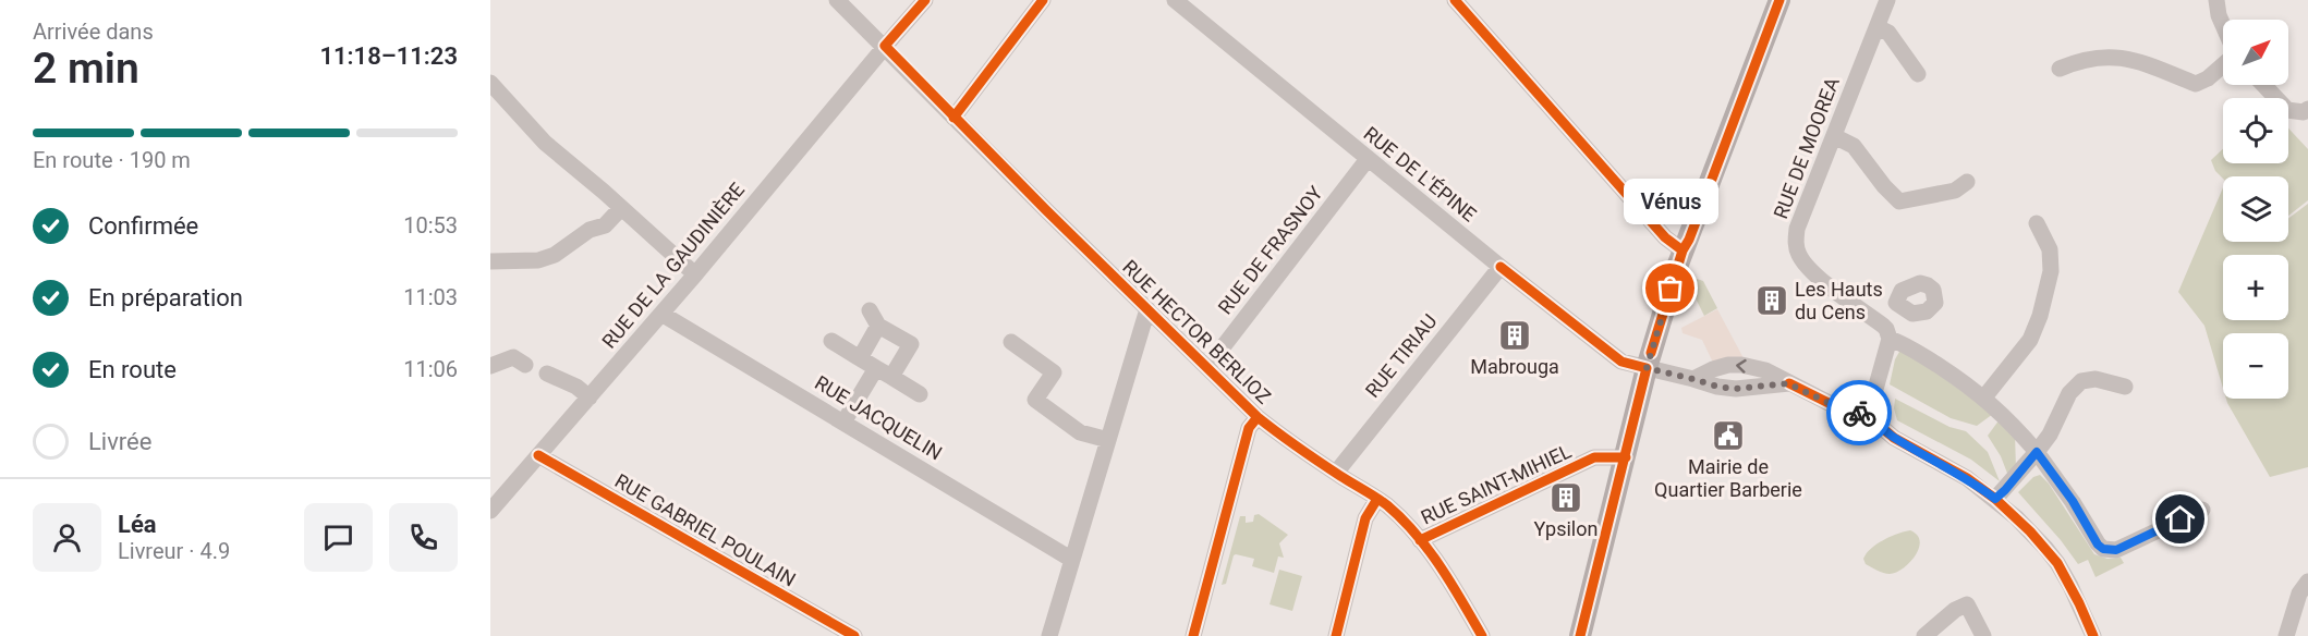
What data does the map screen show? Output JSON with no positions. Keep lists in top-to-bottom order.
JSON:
{
  "streets": {
    "street": [
      "RUE DE MOOREA",
      "RUE DE L'ÉPINE",
      "RUE DE FRASNOY",
      "RUE DE LA GAUDINIÈRE",
      "RUE HECTOR BERLIOZ",
      "RUE TIRIAU",
      "RUE JACQUELIN",
      "RUE SAINT-MIHIEL",
      "RUE GABRIEL POULAIN"
    ]
  },
  "crossings": [
    ["RUE DE L'ÉPINE", "RUE DE FRASNOY"],
    ["RUE DE L'ÉPINE", "RUE TIRIAU"],
    ["RUE DE FRASNOY", "RUE HECTOR BERLIOZ"],
    ["RUE DE LA GAUDINIÈRE", "RUE HECTOR BERLIOZ"],
    ["RUE DE LA GAUDINIÈRE", "RUE JACQUELIN"],
    ["RUE DE LA GAUDINIÈRE", "RUE GABRIEL POULAIN"],
    ["RUE HECTOR BERLIOZ", "RUE TIRIAU"],
    ["RUE HECTOR BERLIOZ", "RUE SAINT-MIHIEL"]
  ],
  "places": {
    "other": ["Vénus"],
    "building": ["Les Hauts du Cens", "Mabrouga", "Ypsilon"],
    "public building": ["Mairie de Quartier Barberie"]
  },
  "north": "top right",
  "page": {
    "heading": ["2 min", "Arrivée dans", "11:18–11:23"],
    "panel": ["Léa", "Livreur · 4.9"],
    "map_buttons": ["+", "−"],
    "bar": "En route · 190 m",
    "bubble": "Vénus",
    "list": [
      ["Confirmée", "10:53"],
      ["En préparation", "11:03"],
      ["En route", "11:06"],
      "Livrée"
    ]
  }
}
